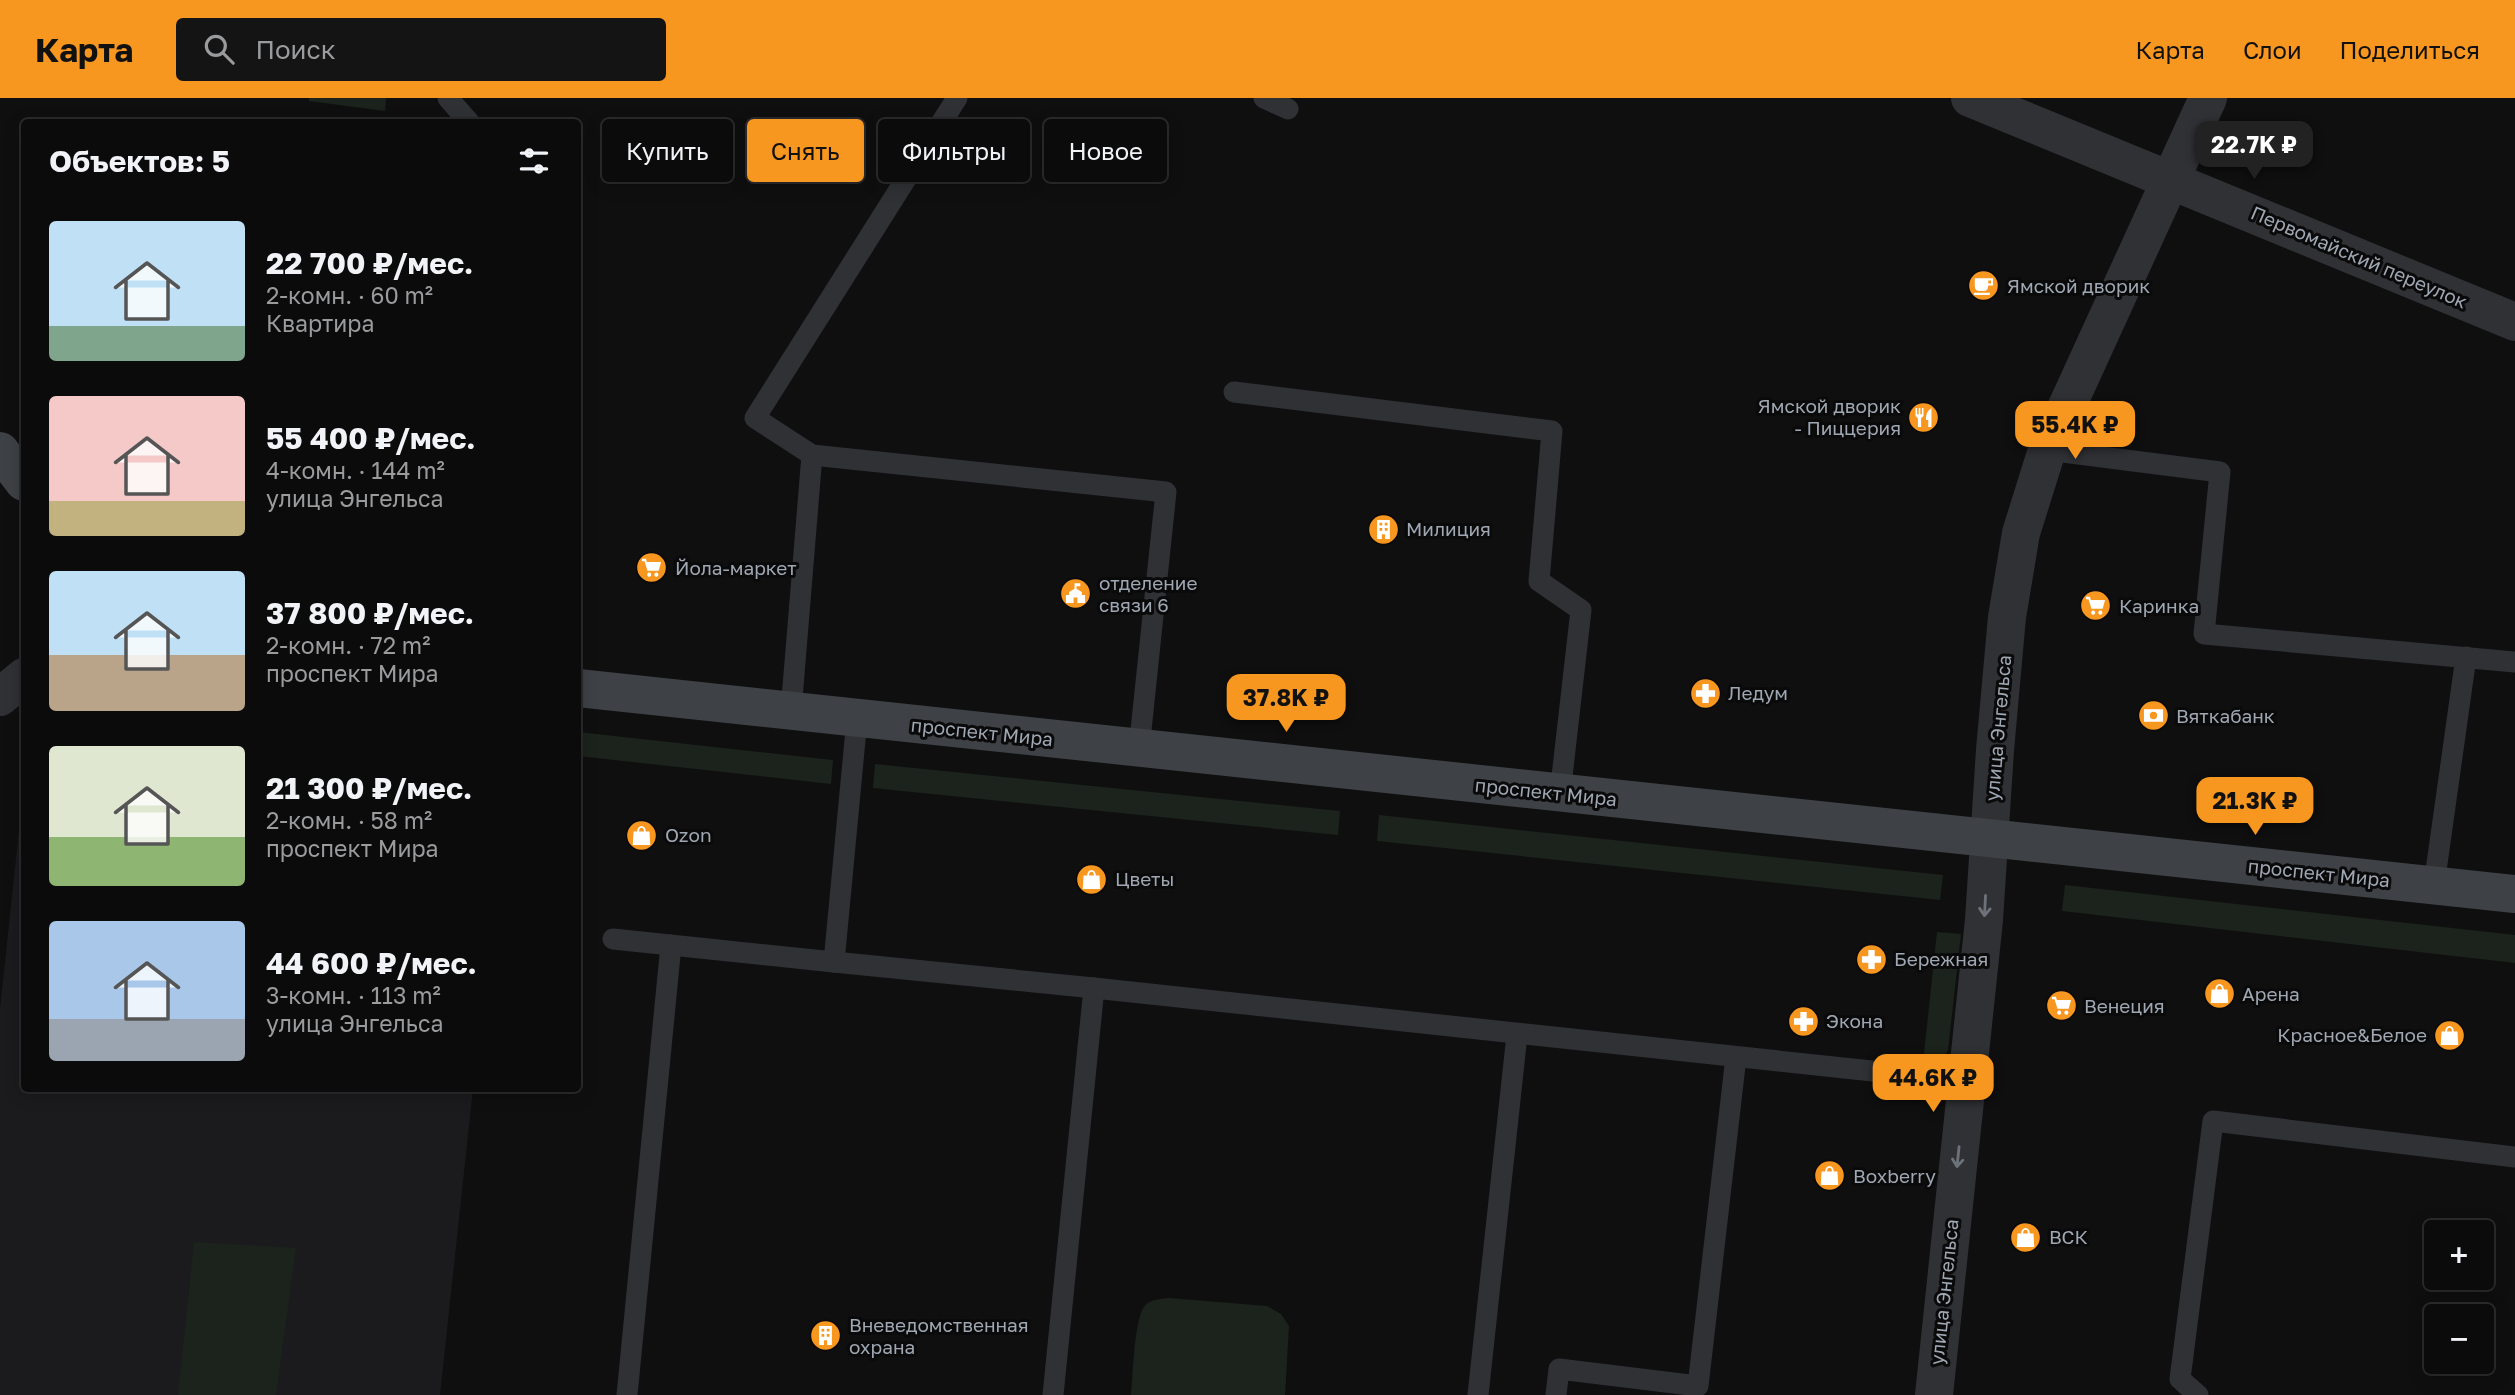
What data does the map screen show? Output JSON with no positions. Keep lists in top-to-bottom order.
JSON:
{
  "streets": {
    "main road": ["проспект Мира"],
    "street": ["Первомайский переулок", "улица Энгельса"]
  },
  "crossings": [
    ["Первомайский переулок", "улица Энгельса"],
    ["улица Энгельса", "проспект Мира"]
  ],
  "one_way": ["улица Энгельса"],
  "places": {
    "cafe": ["Ямской дворик"],
    "restaurant": ["Ямской дворик - Пиццерия"],
    "building": ["Милиция", "Вневедомственная охрана"],
    "supermarket": ["Йола-маркет", "Каринка", "Венеция"],
    "public building": ["отделение связи 6"],
    "pharmacy": ["Ледум", "Бережная", "Экона"],
    "bank": ["Вяткабанк"],
    "shop": [
      "Ozon",
      "Цветы",
      "Арена",
      "Красное&Белое",
      "Boxberry",
      "ВСК"
    ]
  },
  "page": {
    "header": "Карта",
    "search": "Поиск",
    "nav": ["Карта", "Слои", "Поделиться"],
    "chip": [
      "Купить",
      "Снять",
      "Фильтры",
      "Новое"
    ],
    "heading": "Объектов: 5",
    "price": [
      "22.7K ₽",
      "55.4K ₽",
      "37.8K ₽",
      "21.3K ₽",
      "44.6K ₽"
    ],
    "list": [
      {
        "name": "22 700 ₽/мес.",
        "note": "2-комн. · 60 m² · Квартира"
      },
      {
        "name": "55 400 ₽/мес.",
        "note": "4-комн. · 144 m² · улица Энгельса"
      },
      {
        "name": "37 800 ₽/мес.",
        "note": "2-комн. · 72 m² · проспект Мира"
      },
      {
        "name": "21 300 ₽/мес.",
        "note": "2-комн. · 58 m² · проспект Мира"
      },
      {
        "name": "44 600 ₽/мес.",
        "note": "3-комн. · 113 m² · улица Энгельса"
      }
    ],
    "map_buttons": ["+", "−"]
  }
}
